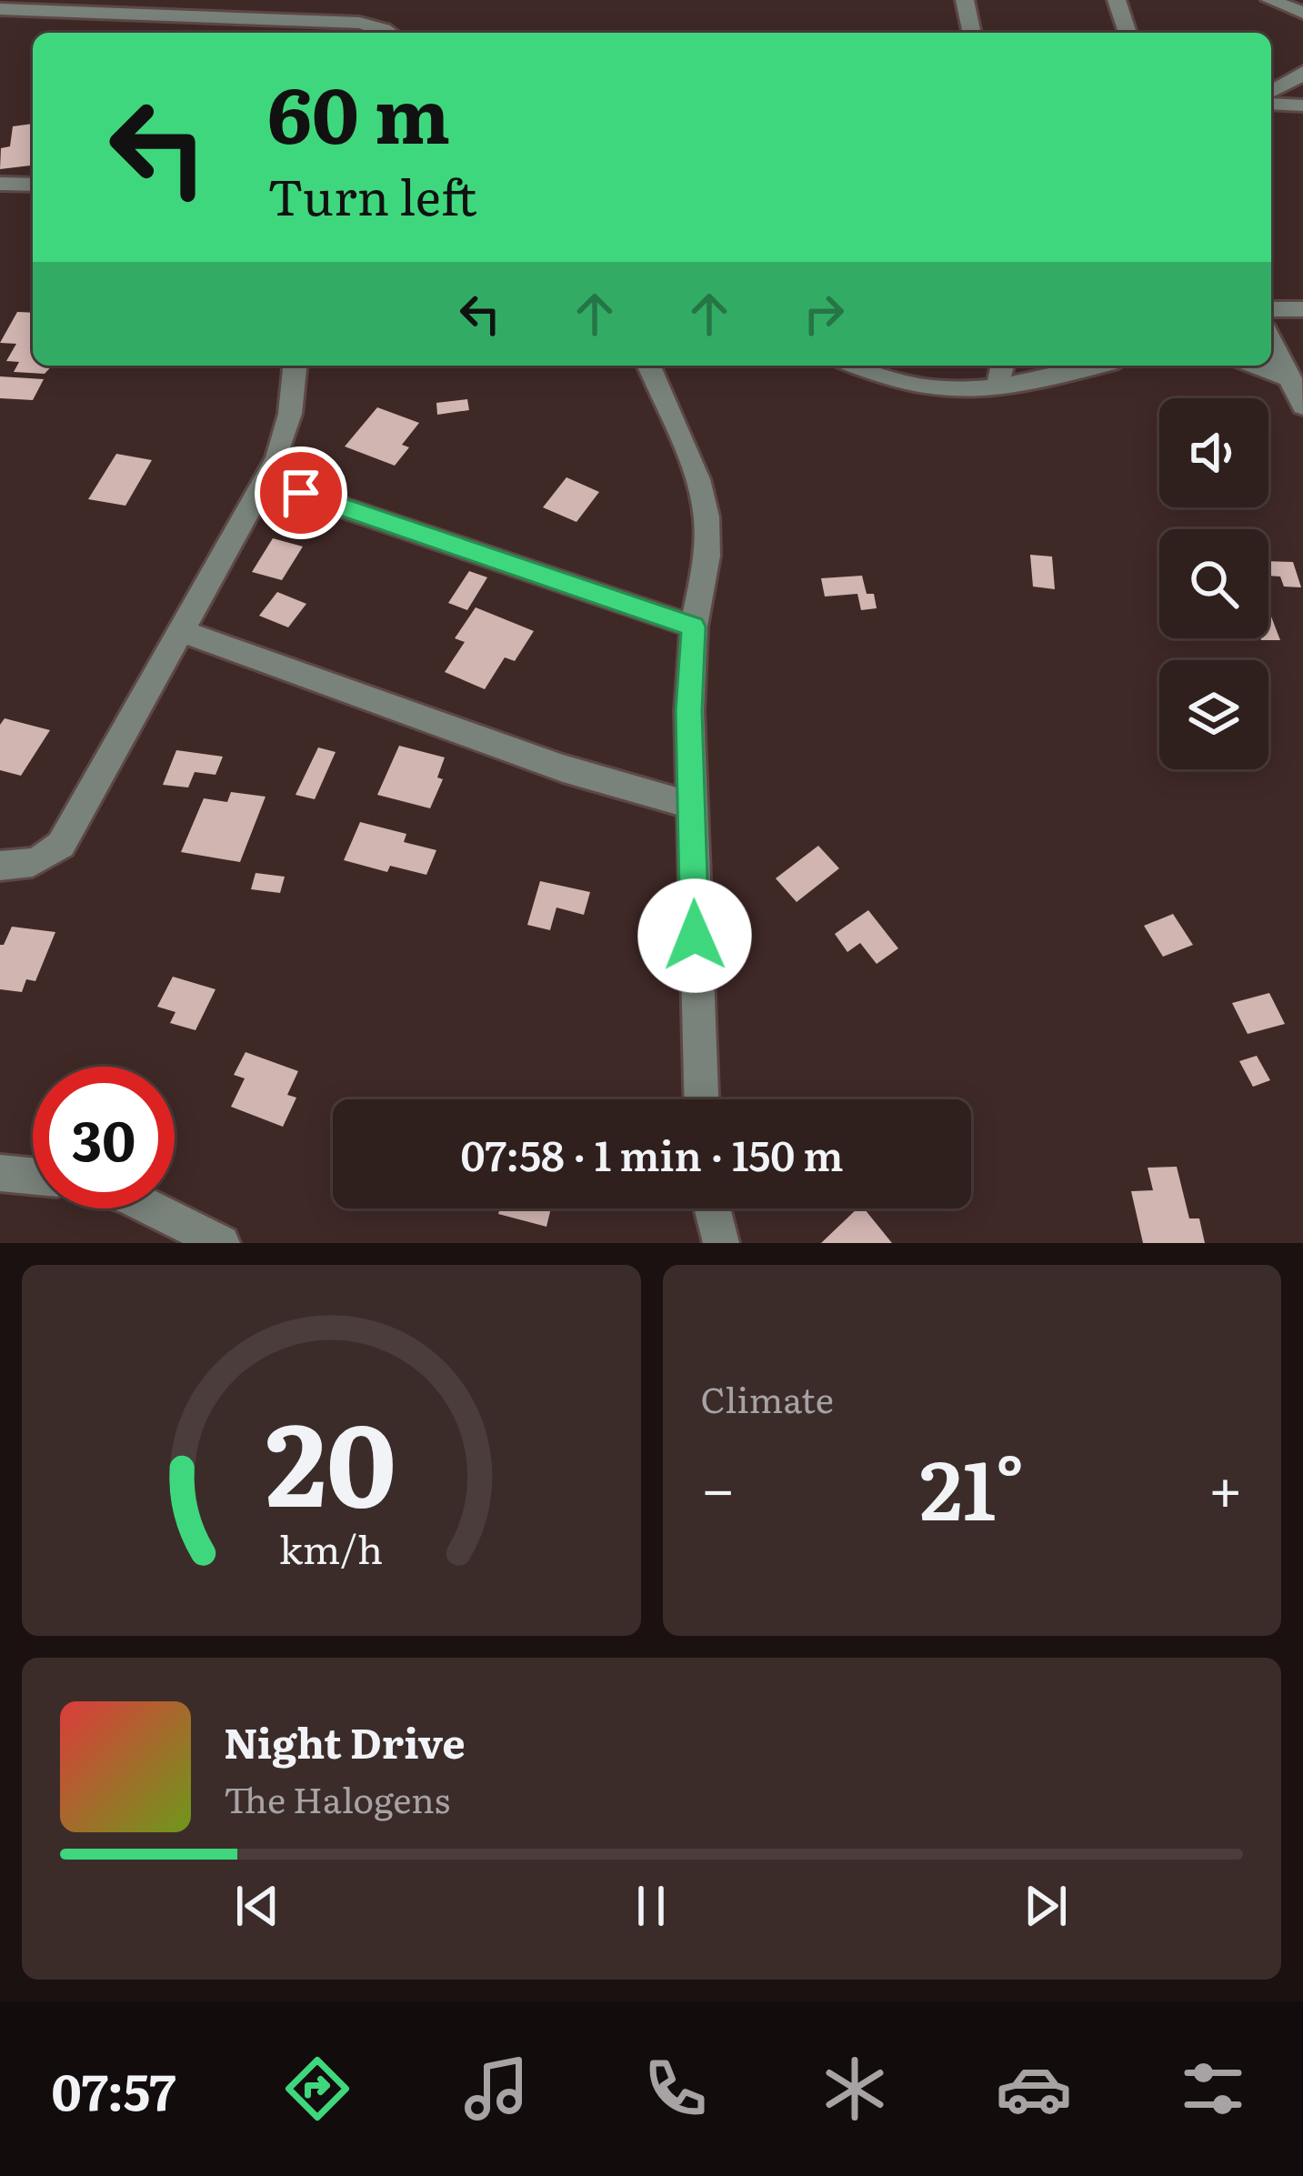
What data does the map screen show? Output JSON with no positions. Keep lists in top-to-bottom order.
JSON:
{
  "page": {
    "turn": ["60 m", "Turn left"],
    "limit": "30",
    "trip": "07:58 · 1 min · 150 m",
    "tile": "Climate",
    "heat": ["−", "21°", "+"],
    "song": ["Night Drive", "The Halogens"],
    "tabs": "07:57",
    "gauge": ["20", "km/h"]
  }
}
